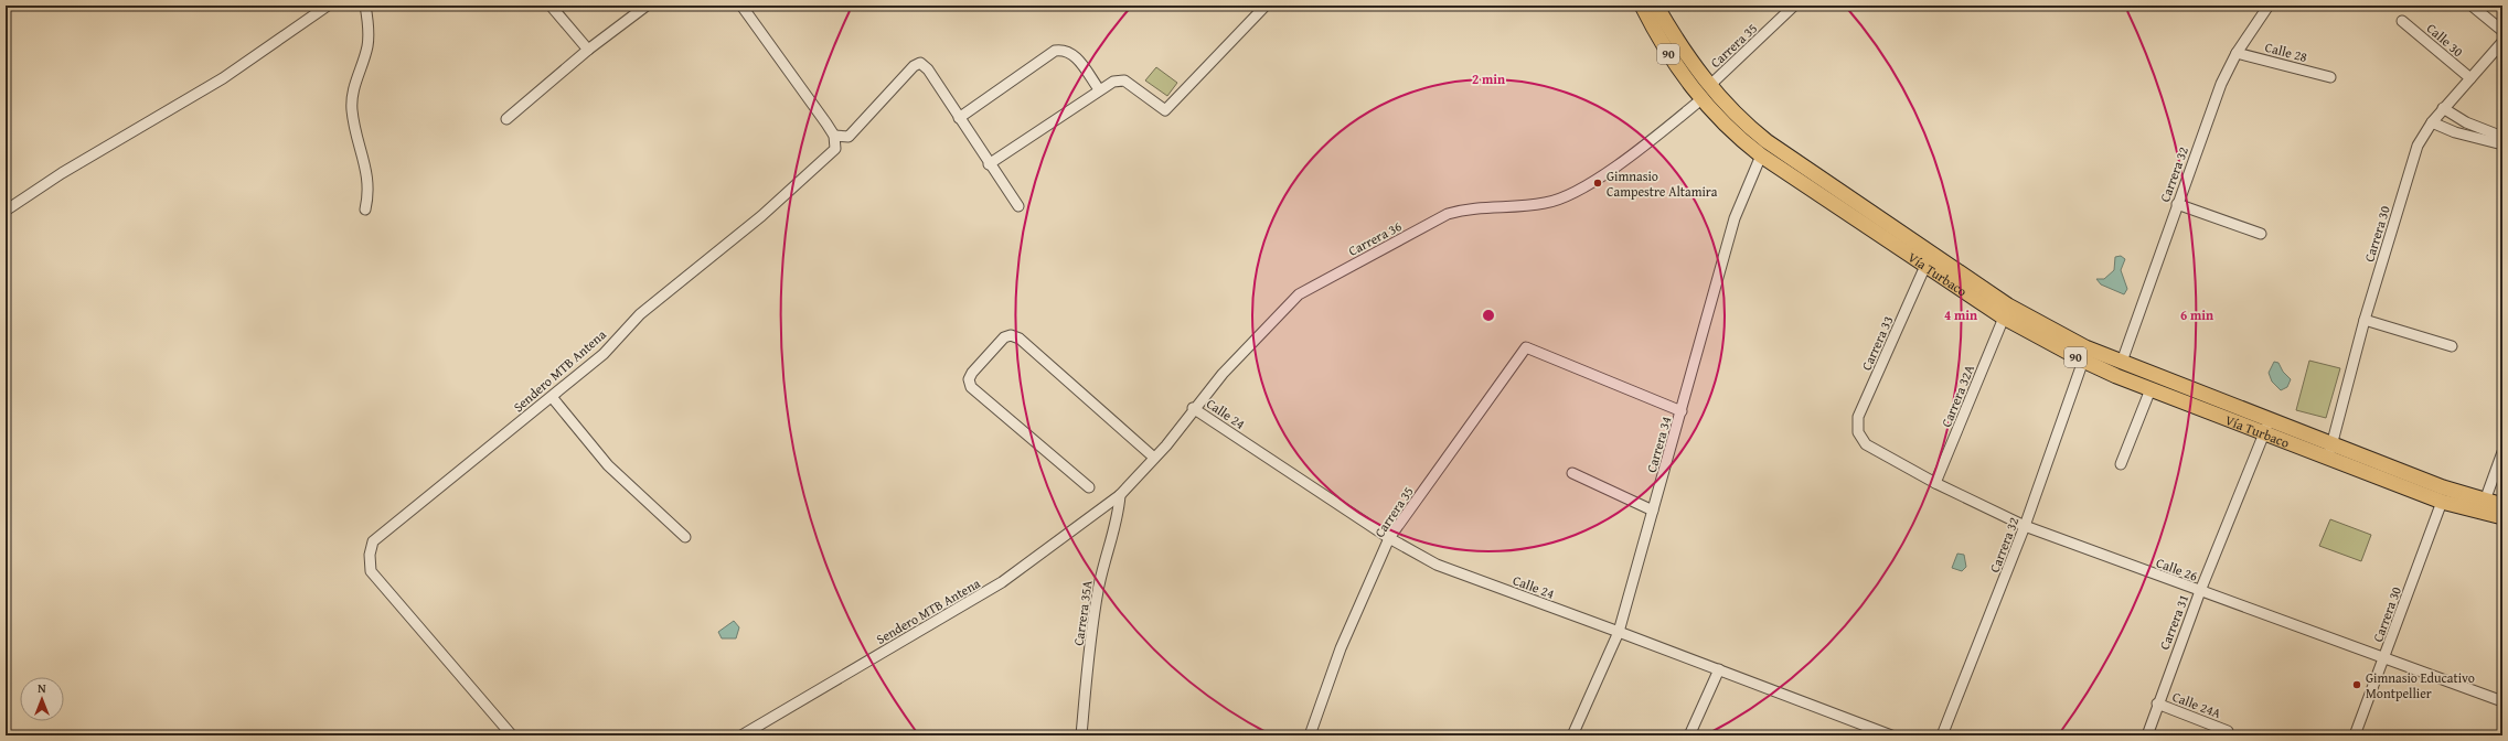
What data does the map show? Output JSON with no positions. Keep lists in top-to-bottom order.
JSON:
{
  "streets": {
    "highway": ["90", "Vía Turbaco"],
    "street": [
      "Calle 30",
      "Carrera 35",
      "Calle 28",
      "Carrera 32",
      "Carrera 30",
      "Carrera 36",
      "Carrera 33",
      "Sendero MTB Antena",
      "Carrera 32A",
      "Calle 24",
      "Carrera 34",
      "Calle 26",
      "Carrera 35A",
      "Carrera 31",
      "Calle 24A"
    ]
  },
  "crossings": [
    ["Calle 30", "Carrera 30"],
    ["Carrera 35", "Vía Turbaco"],
    ["Carrera 35", "Calle 24"],
    ["Carrera 35", "Carrera 34"],
    ["Calle 28", "Carrera 32"],
    ["Carrera 32", "Vía Turbaco"],
    ["Carrera 32", "Calle 26"],
    ["Carrera 30", "Vía Turbaco"],
    ["Carrera 30", "Calle 26"],
    ["Carrera 36", "Vía Turbaco"],
    ["Carrera 36", "Sendero MTB Antena"],
    ["Carrera 36", "Calle 24"],
    ["Carrera 36", "Carrera 35A"],
    ["Vía Turbaco", "Carrera 33"],
    ["Vía Turbaco", "Carrera 32A"],
    ["Vía Turbaco", "Carrera 34"],
    ["Vía Turbaco", "Carrera 31"],
    ["Carrera 33", "Calle 26"],
    ["Sendero MTB Antena", "Carrera 35A"],
    ["Carrera 32A", "Calle 26"],
    ["Calle 24", "Carrera 34"],
    ["Calle 26", "Carrera 31"],
    ["Carrera 31", "Calle 24A"]
  ],
  "places": ["Gimnasio Campestre Altamira", "Gimnasio Educativo Montpellier"],
  "north": "top",
  "rings": ["2 min", "4 min", "6 min"]
}
